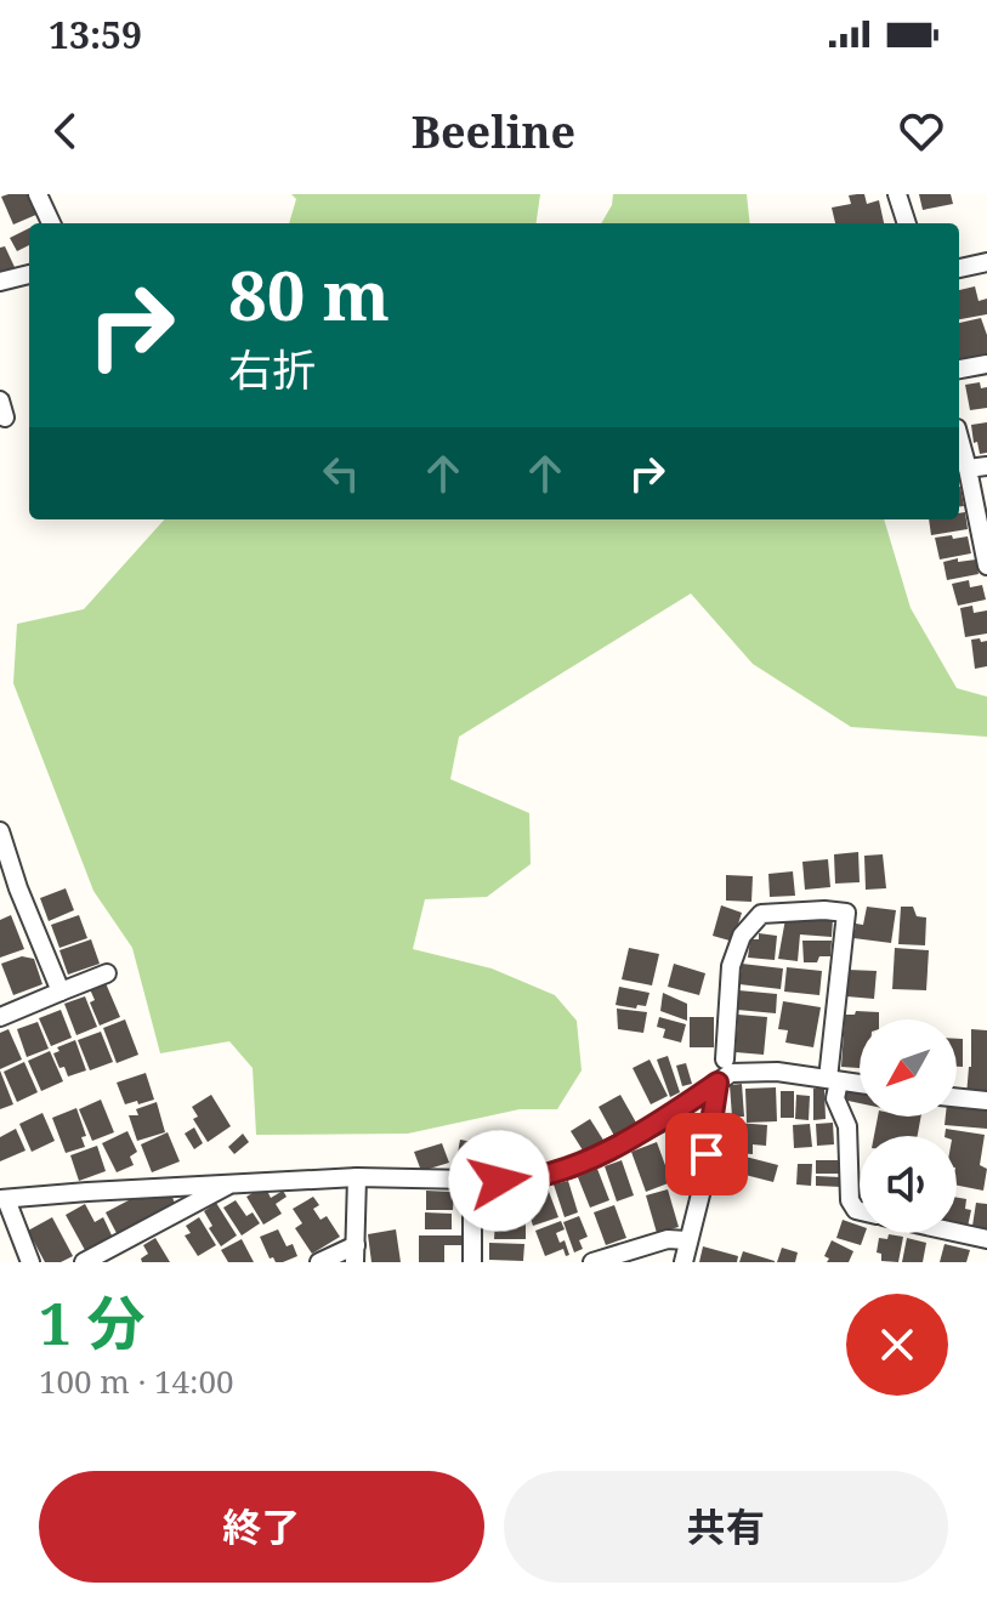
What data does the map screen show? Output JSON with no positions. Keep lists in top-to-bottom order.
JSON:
{
  "north": "bottom left",
  "page": {
    "status": "13:59",
    "header": "Beeline",
    "turn": ["80 m", "右折"],
    "heading": ["1 分", "100 m · 14:00"],
    "buttons": ["終了", "共有"]
  }
}
